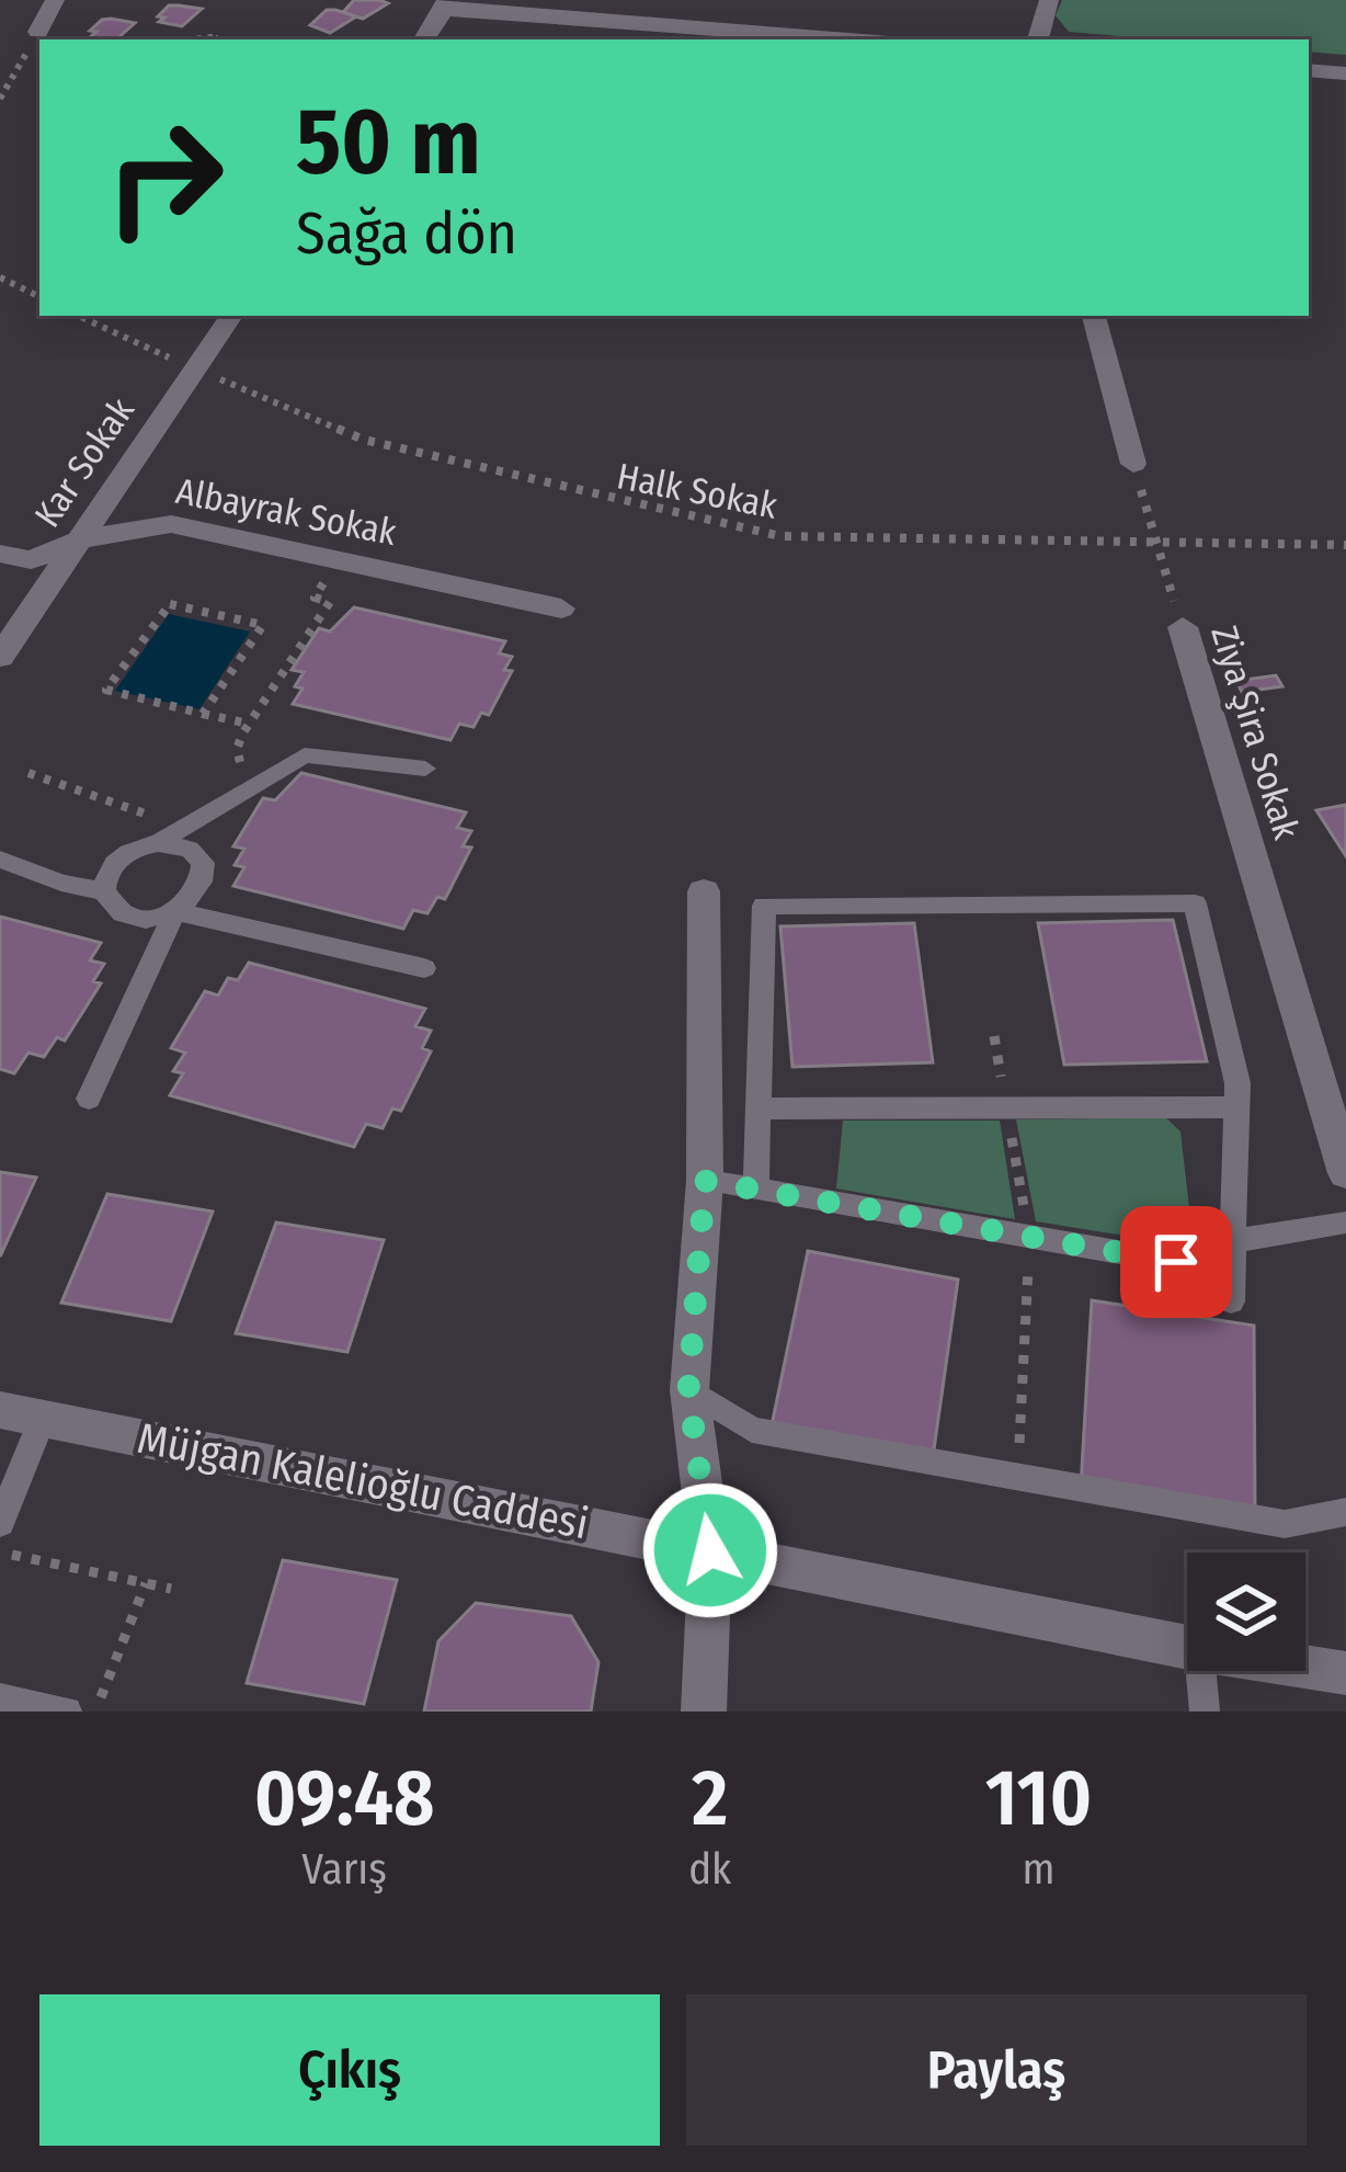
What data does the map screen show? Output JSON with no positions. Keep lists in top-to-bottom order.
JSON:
{
  "streets": {
    "street": [
      "Kar Sokak",
      "Albayrak Sokak",
      "Ziya Şira Sokak",
      "Müjgan Kalelioğlu Caddesi"
    ],
    "path": ["Halk Sokak"]
  },
  "crossings": [
    ["Kar Sokak", "Halk Sokak"],
    ["Kar Sokak", "Albayrak Sokak"],
    ["Halk Sokak", "Ziya Şira Sokak"]
  ],
  "page": {
    "turn": ["50 m", "Sağa dön"],
    "eta": [
      "09:48",
      "Varış",
      "2",
      "dk",
      "110",
      "m"
    ],
    "buttons": ["Çıkış", "Paylaş"]
  }
}
